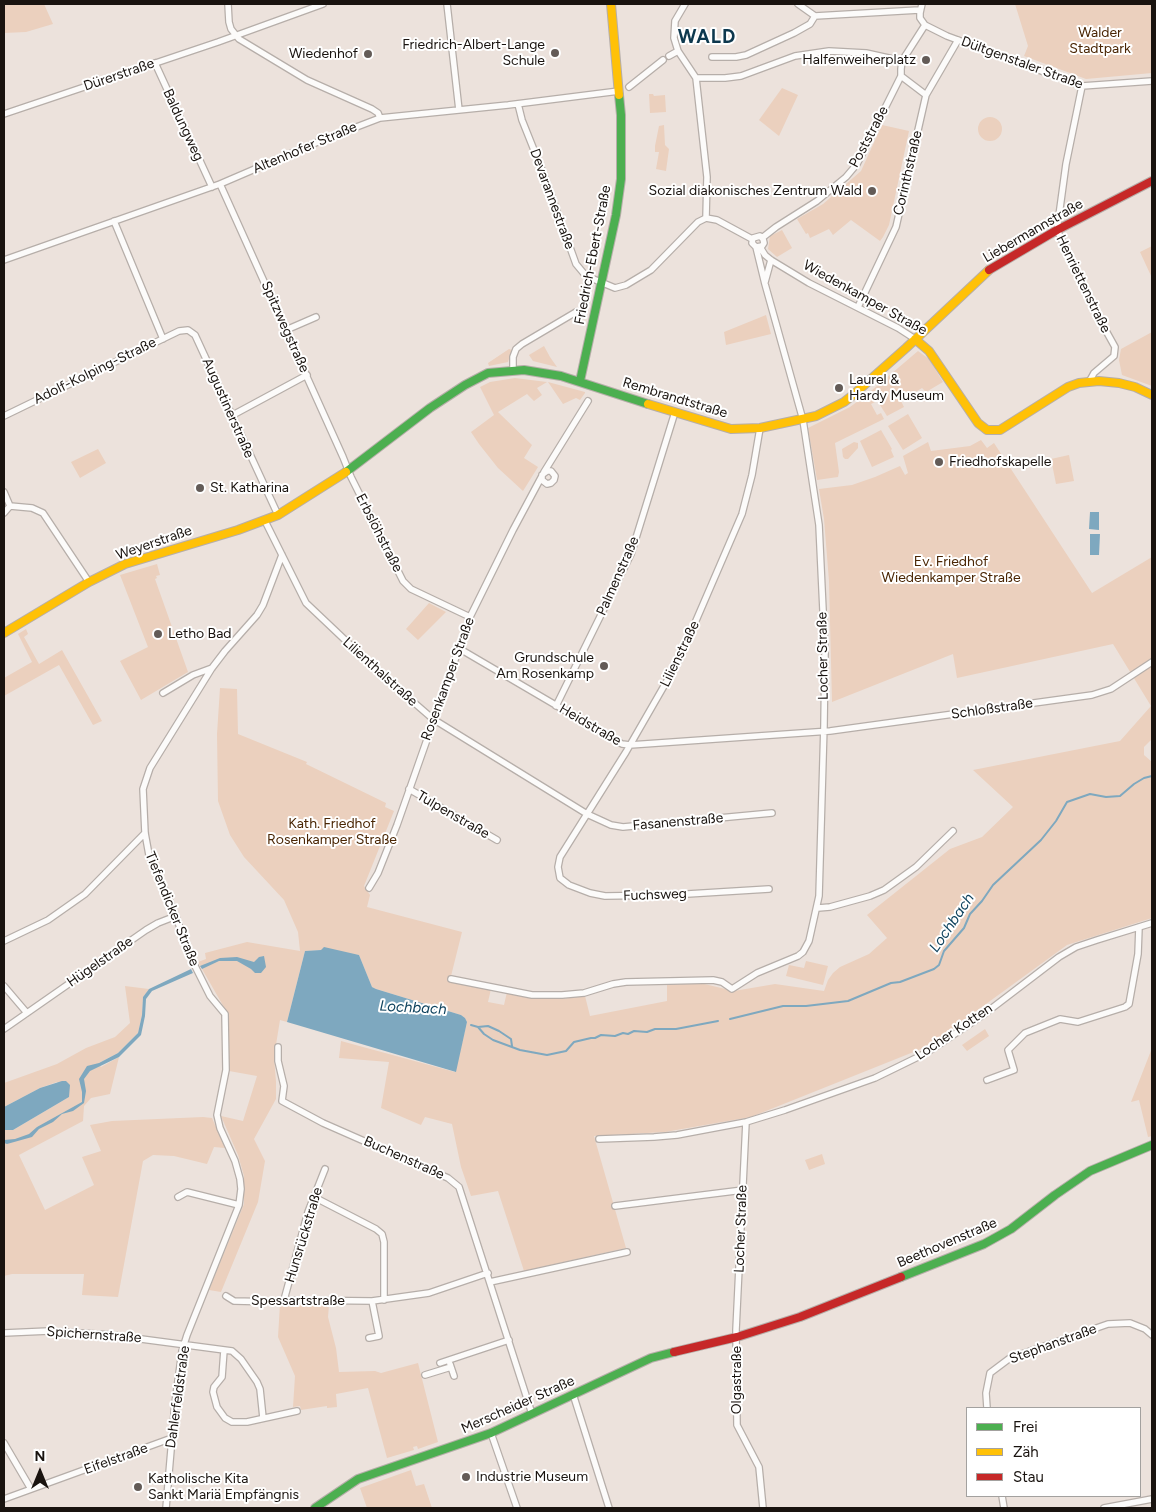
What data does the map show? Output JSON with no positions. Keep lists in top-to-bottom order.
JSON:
{
  "streets": {
    "main road": [
      "Liebermannstraße",
      "Friedrich-Ebert-Straße",
      "Wiedenkamper Straße",
      "Rembrandtstraße",
      "Weyerstraße",
      "Beethovenstraße",
      "Merscheider Straße"
    ],
    "street": [
      "Dültgenstaler Straße",
      "Dürerstraße",
      "Baldungweg",
      "Poststraße",
      "Altenhofer Straße",
      "Corinthstraße",
      "Devarannestraße",
      "Henriettenstraße",
      "Spitzwegstraße",
      "Adolf-Kolping-Straße",
      "Augustinerstraße",
      "Erbslöhstraße",
      "Palmenstraße",
      "Lilienstraße",
      "Locher Straße",
      "Lilienthalstraße",
      "Rosenkamper Straße",
      "Schloßstraße",
      "Heidstraße",
      "Tulpenstraße",
      "Fasanenstraße",
      "Fuchsweg",
      "Tiefendicker Straße",
      "Hügelstraße",
      "Locher Kotten",
      "Buchenstraße",
      "Hunsrückstraße",
      "Spessartstraße",
      "Spichernstraße",
      "Stephanstraße",
      "Olgastraße",
      "Dahlerfeldstraße",
      "Eifelstraße"
    ]
  },
  "crossings": [
    ["Dültgenstaler Straße", "Poststraße"],
    ["Dültgenstaler Straße", "Corinthstraße"],
    ["Dültgenstaler Straße", "Henriettenstraße"],
    ["Dürerstraße", "Baldungweg"],
    ["Baldungweg", "Altenhofer Straße"],
    ["Poststraße", "Wiedenkamper Straße"],
    ["Poststraße", "Locher Straße"],
    ["Altenhofer Straße", "Devarannestraße"],
    ["Altenhofer Straße", "Friedrich-Ebert-Straße"],
    ["Altenhofer Straße", "Spitzwegstraße"],
    ["Corinthstraße", "Wiedenkamper Straße"],
    ["Devarannestraße", "Friedrich-Ebert-Straße"],
    ["Liebermannstraße", "Henriettenstraße"],
    ["Liebermannstraße", "Wiedenkamper Straße"],
    ["Liebermannstraße", "Rembrandtstraße"],
    ["Friedrich-Ebert-Straße", "Rembrandtstraße"],
    ["Henriettenstraße", "Wiedenkamper Straße"],
    ["Wiedenkamper Straße", "Rembrandtstraße"],
    ["Wiedenkamper Straße", "Locher Straße"],
    ["Spitzwegstraße", "Erbslöhstraße"],
    ["Adolf-Kolping-Straße", "Augustinerstraße"],
    ["Rembrandtstraße", "Palmenstraße"],
    ["Rembrandtstraße", "Lilienstraße"],
    ["Rembrandtstraße", "Locher Straße"],
    ["Erbslöhstraße", "Rosenkamper Straße"],
    ["Weyerstraße", "Lilienthalstraße"],
    ["Palmenstraße", "Heidstraße"],
    ["Lilienstraße", "Lilienthalstraße"],
    ["Lilienstraße", "Heidstraße"],
    ["Lilienstraße", "Fasanenstraße"],
    ["Lilienstraße", "Fuchsweg"],
    ["Locher Straße", "Schloßstraße"],
    ["Locher Straße", "Heidstraße"],
    ["Locher Straße", "Locher Kotten"],
    ["Locher Straße", "Beethovenstraße"],
    ["Locher Straße", "Olgastraße"],
    ["Locher Straße", "Merscheider Straße"],
    ["Lilienthalstraße", "Rosenkamper Straße"],
    ["Lilienthalstraße", "Fasanenstraße"],
    ["Lilienthalstraße", "Tiefendicker Straße"],
    ["Rosenkamper Straße", "Heidstraße"],
    ["Rosenkamper Straße", "Tulpenstraße"],
    ["Schloßstraße", "Heidstraße"],
    ["Tiefendicker Straße", "Hügelstraße"],
    ["Tiefendicker Straße", "Dahlerfeldstraße"],
    ["Buchenstraße", "Spessartstraße"],
    ["Buchenstraße", "Merscheider Straße"],
    ["Hunsrückstraße", "Spessartstraße"],
    ["Beethovenstraße", "Olgastraße"],
    ["Beethovenstraße", "Merscheider Straße"],
    ["Spichernstraße", "Dahlerfeldstraße"],
    ["Olgastraße", "Merscheider Straße"],
    ["Dahlerfeldstraße", "Eifelstraße"]
  ],
  "districts": ["WALD"],
  "water": ["Lochbach"],
  "parks": ["Walder Stadtpark", "Ev. Friedhof Wiedenkamper Straße", "Kath. Friedhof Rosenkamper Straße"],
  "places": [
    "Friedrich-Albert-Lange Schule",
    "Wiedenhof",
    "Halfenweiherplatz",
    "Sozial diakonisches Zentrum Wald",
    "Laurel & Hardy Museum",
    "Friedhofskapelle",
    "St. Katharina",
    "Letho Bad",
    "Grundschule Am Rosenkamp",
    "Industrie Museum",
    "Katholische Kita Sankt Mariä Empfängnis"
  ],
  "legend": ["Frei", "Zäh", "Stau"],
  "north": "top"
}
